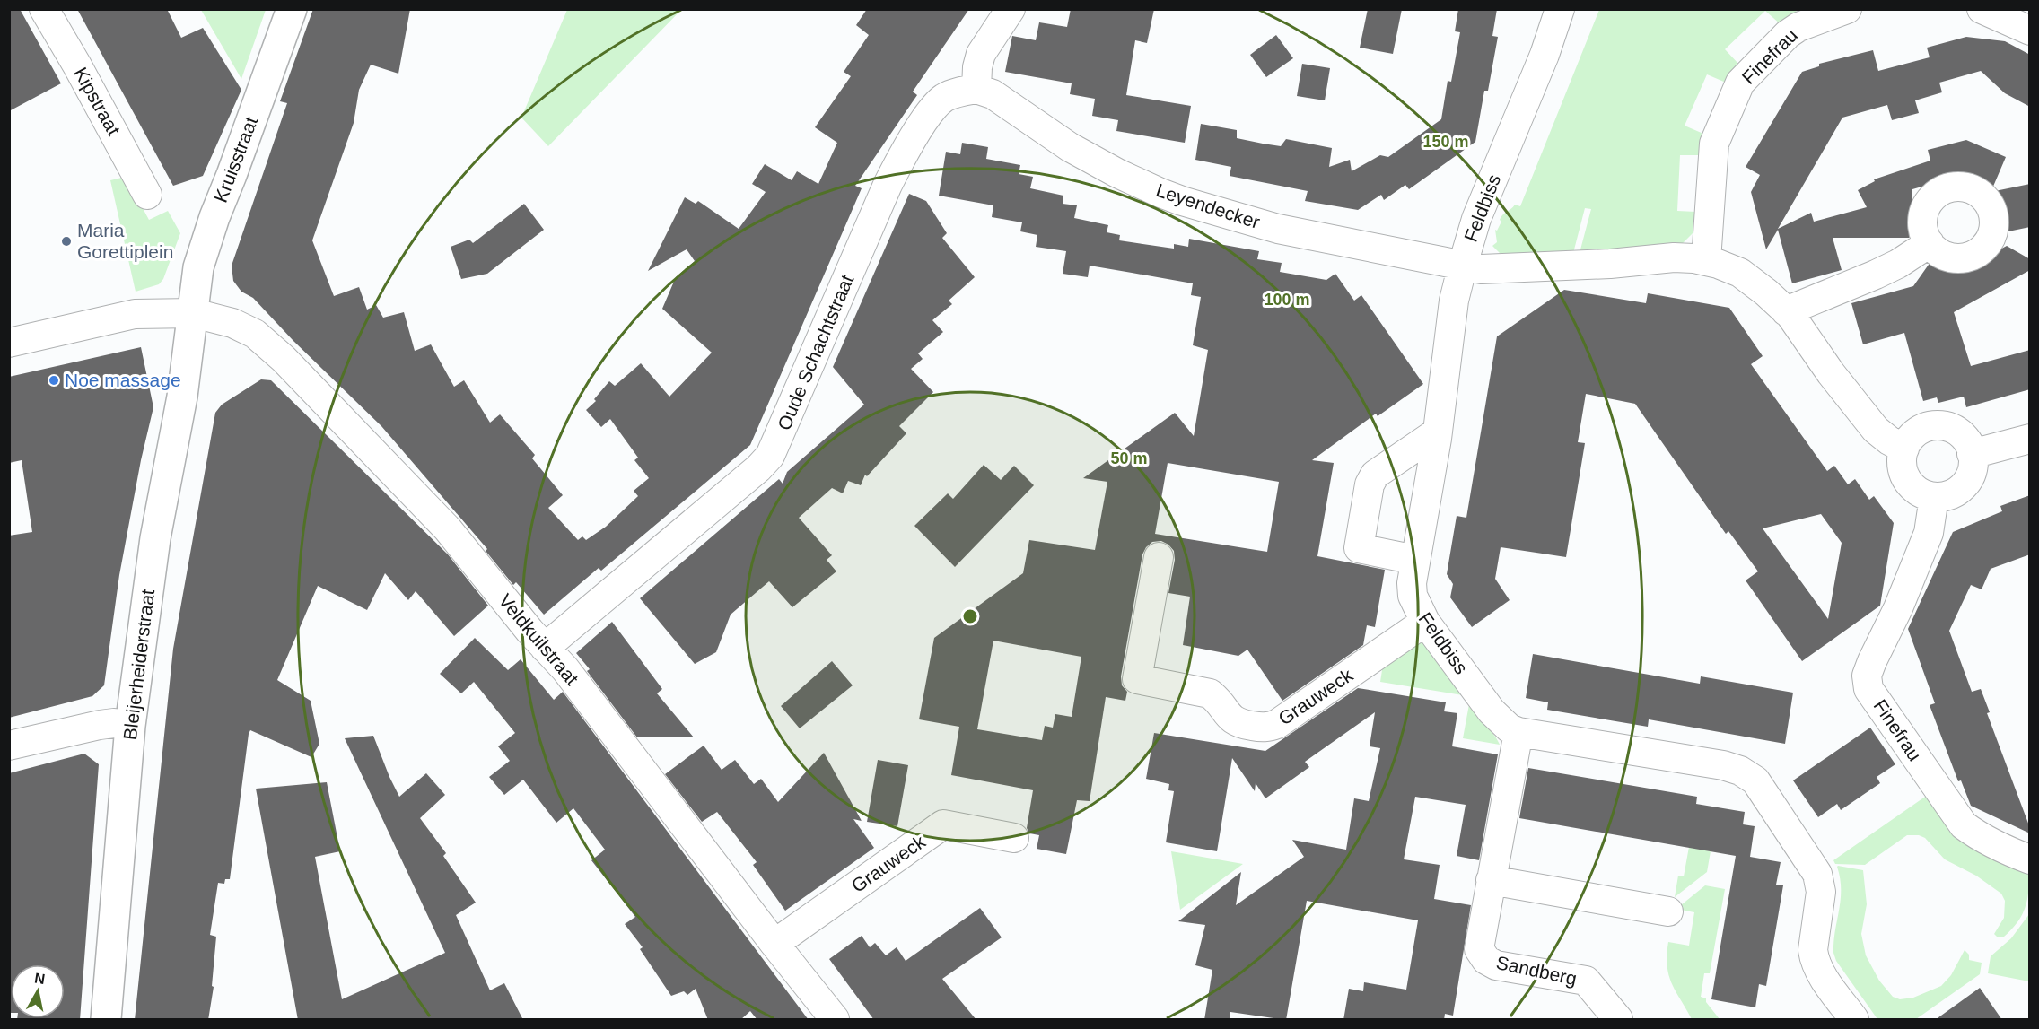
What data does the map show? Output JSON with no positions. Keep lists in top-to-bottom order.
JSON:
{
  "streets": {
    "street": [
      "Finefrau",
      "Kipstraat",
      "Kruisstraat",
      "Leyendecker",
      "Feldbiss",
      "Oude Schachtstraat",
      "Veldkuilstraat",
      "Bleijerheiderstraat",
      "Grauweck",
      "Sandberg"
    ]
  },
  "crossings": [
    ["Kruisstraat", "Veldkuilstraat"],
    ["Kruisstraat", "Bleijerheiderstraat"],
    ["Leyendecker", "Feldbiss"],
    ["Leyendecker", "Oude Schachtstraat"],
    ["Feldbiss", "Grauweck"],
    ["Feldbiss", "Sandberg"],
    ["Oude Schachtstraat", "Veldkuilstraat"],
    ["Veldkuilstraat", "Bleijerheiderstraat"],
    ["Veldkuilstraat", "Grauweck"]
  ],
  "places": ["Maria Gorettiplein", "Noe massage"],
  "north": "top",
  "rings": ["150 m", "100 m", "50 m"]
}
